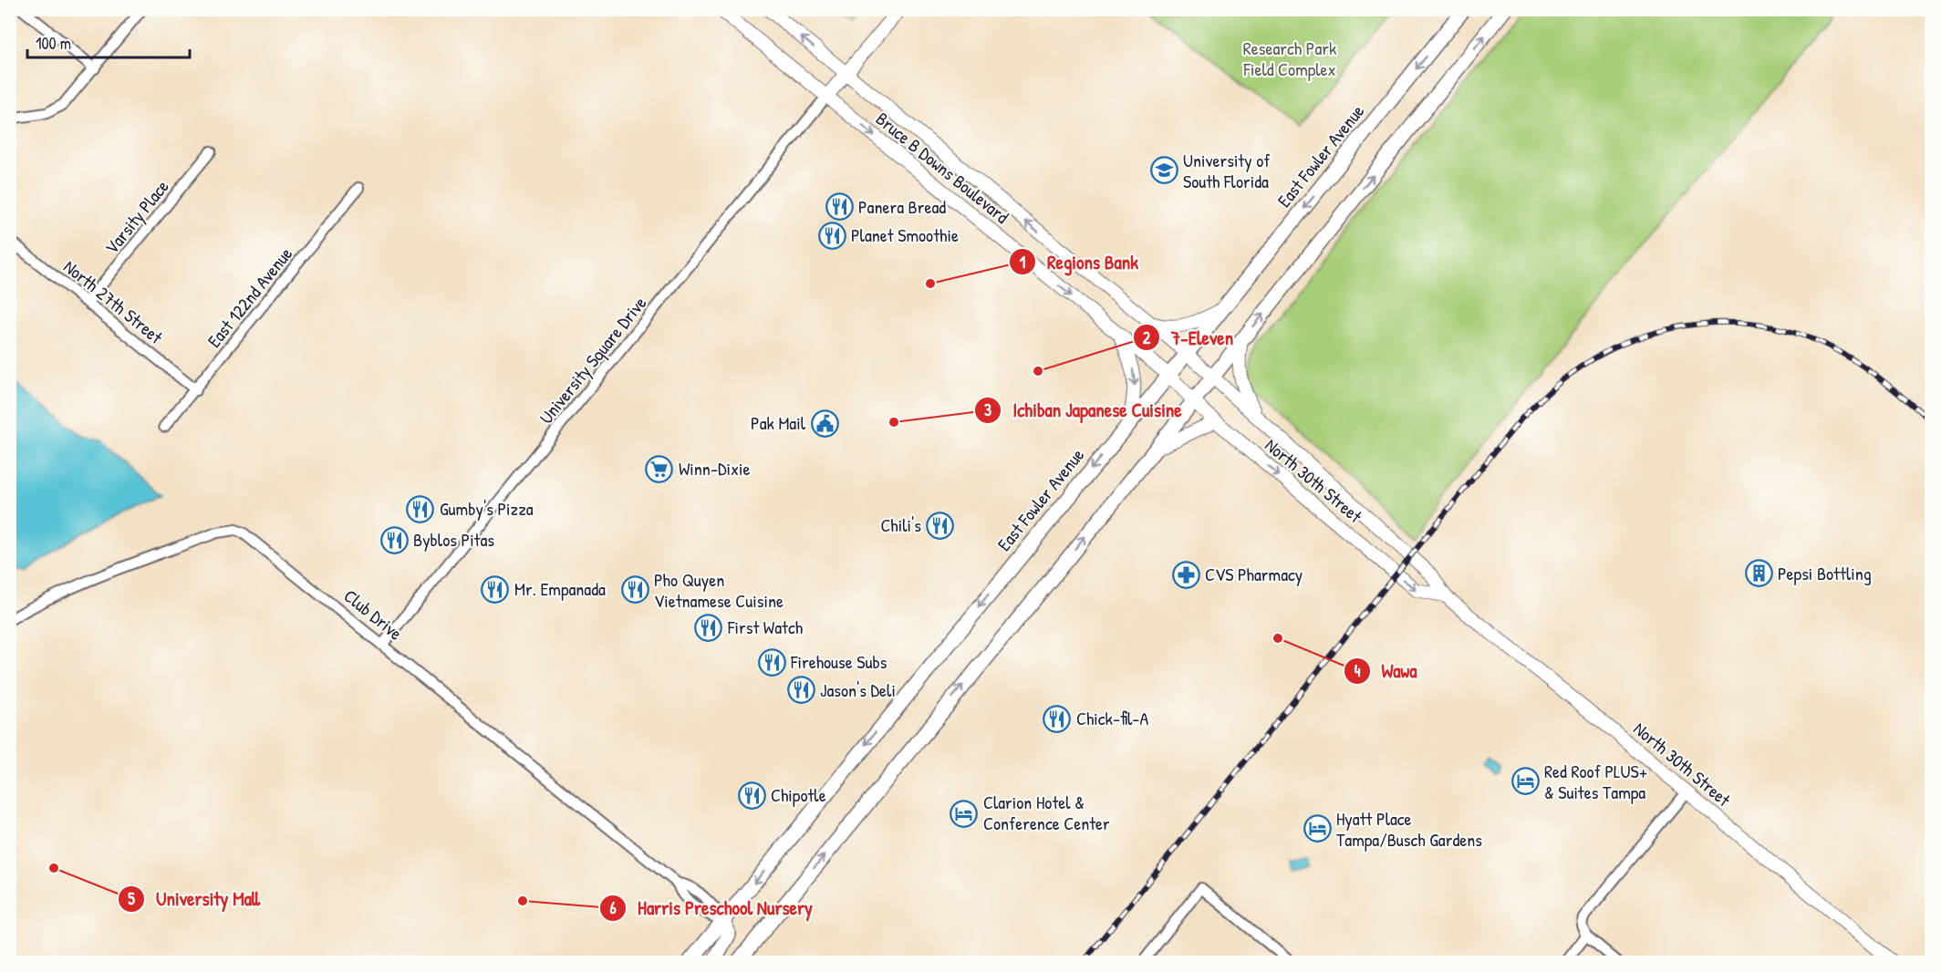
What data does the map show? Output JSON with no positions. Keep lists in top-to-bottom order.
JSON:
{
  "streets": {
    "main road": ["East Fowler Avenue", "Bruce B Downs Boulevard", "North 30th Street"],
    "street": [
      "Varsity Place",
      "East 122nd Avenue",
      "North 27th Street",
      "University Square Drive",
      "Club Drive"
    ]
  },
  "crossings": [
    ["East Fowler Avenue", "Bruce B Downs Boulevard"],
    ["East Fowler Avenue", "North 30th Street"],
    ["East Fowler Avenue", "Club Drive"],
    ["Bruce B Downs Boulevard", "University Square Drive"],
    ["Bruce B Downs Boulevard", "North 30th Street"],
    ["Varsity Place", "North 27th Street"],
    ["East 122nd Avenue", "North 27th Street"],
    ["University Square Drive", "Club Drive"]
  ],
  "parks": ["Research Park Field Complex"],
  "places": {
    "school or university": ["University of South Florida"],
    "restaurant": [
      "Panera Bread",
      "Planet Smoothie",
      "Gumby's Pizza",
      "Chili's",
      "Byblos Pitas",
      "Mr. Empanada",
      "Pho Quyen Vietnamese Cuisine",
      "First Watch",
      "Firehouse Subs",
      "Jason's Deli",
      "Chick-fil-A",
      "Chipotle"
    ],
    "other": [
      "Regions Bank",
      "7-Eleven",
      "Ichiban Japanese Cuisine",
      "Wawa",
      "University Mall",
      "Harris Preschool Nursery"
    ],
    "public building": ["Pak Mail"],
    "supermarket": ["Winn-Dixie"],
    "building": ["Pepsi Bottling"],
    "pharmacy": ["CVS Pharmacy"],
    "hotel": ["Red Roof PLUS+ & Suites Tampa", "Clarion Hotel & Conference Center", "Hyatt Place Tampa/Busch Gardens"]
  },
  "scale_bar": "100 m"
}
